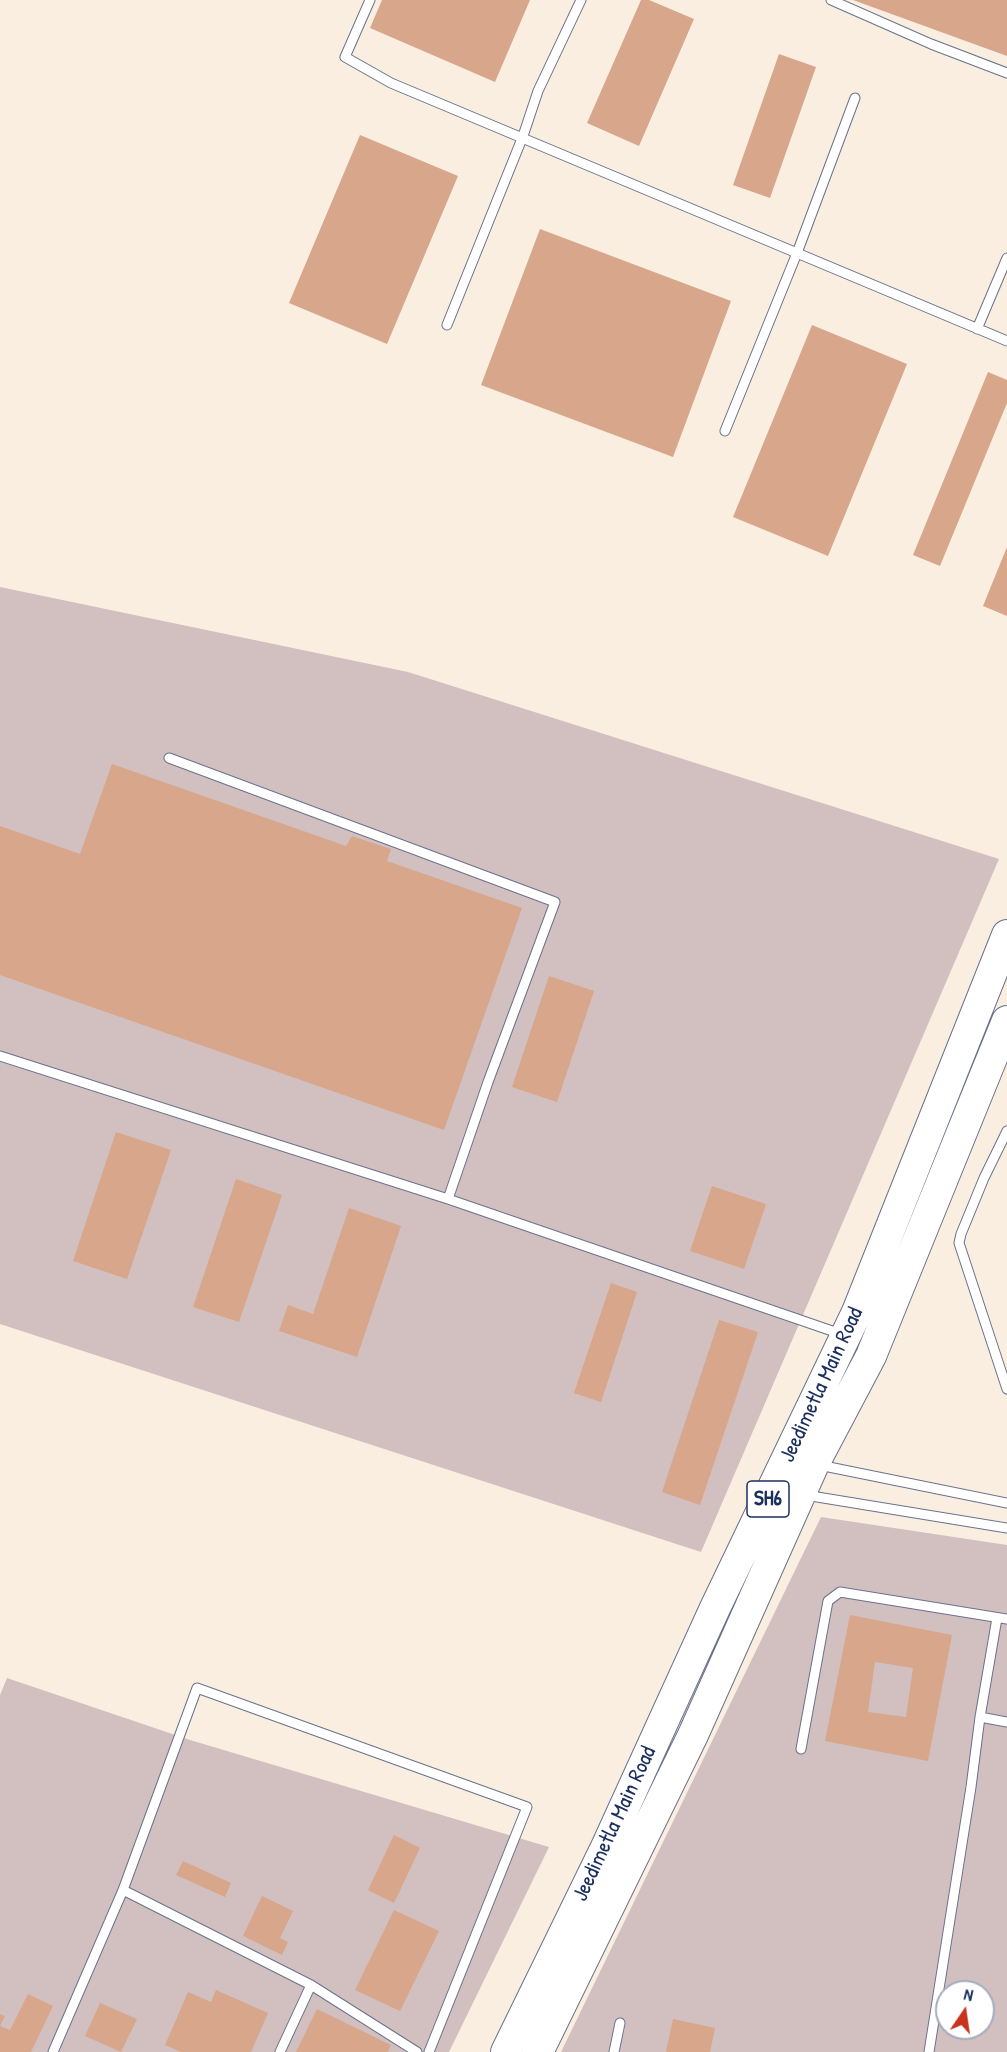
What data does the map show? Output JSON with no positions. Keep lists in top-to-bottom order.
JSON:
{
  "streets": {
    "main road": ["Jeedimetla Main Road", "SH6"]
  },
  "north": "top"
}
